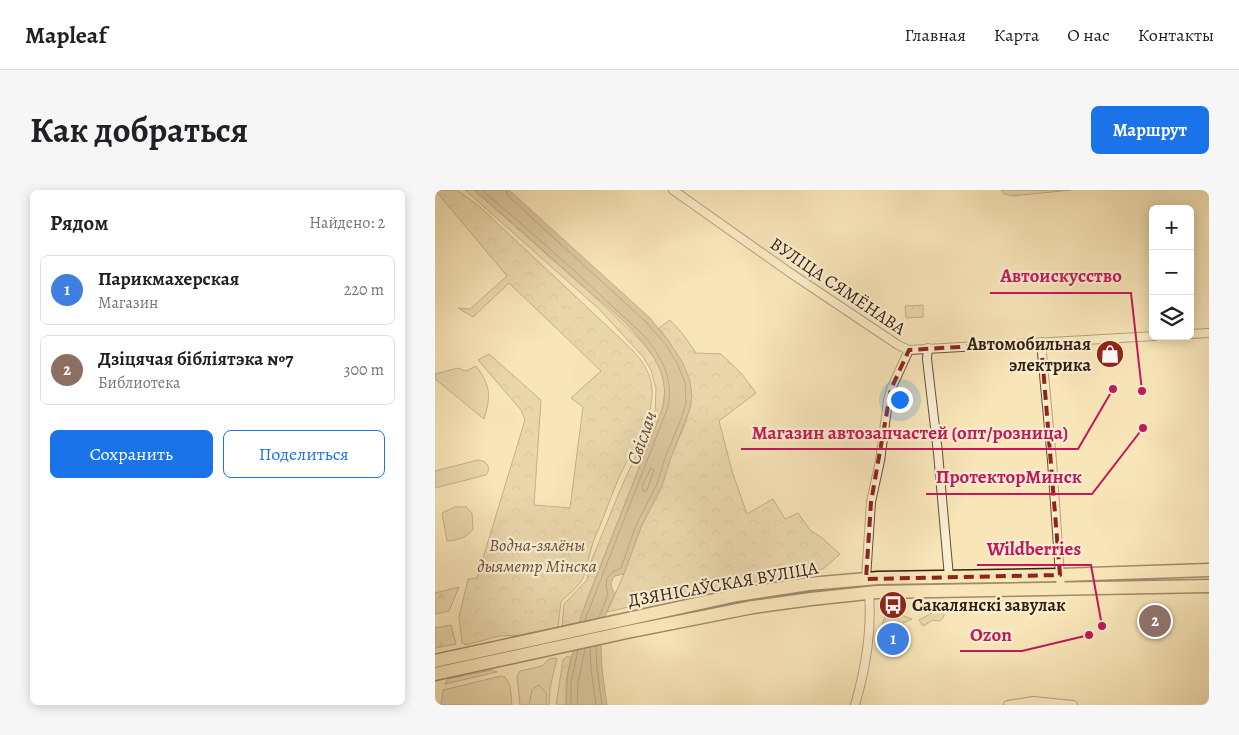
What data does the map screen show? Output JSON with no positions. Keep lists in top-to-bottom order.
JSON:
{
  "streets": {
    "main road": ["ДЗЯНІСАЎСКАЯ ВУЛІЦА"],
    "street": ["ВУЛІЦА СЯМЁНАВА"]
  },
  "water": ["Свіслач"],
  "parks": ["Водна-зялёны дыяметр Мінска"],
  "places": {
    "shop": ["Автомобильная электрика"],
    "other": [
      "Магазин автозапчастей (опт/розница)",
      "Автоискусство",
      "ПротекторМинск",
      "Wildberries",
      "Ozon"
    ],
    "bus stop": ["Сакалянскі завулак"]
  },
  "page": {
    "header": "Mapleaf",
    "nav": [
      "Главная",
      "Карта",
      "О нас",
      "Контакты"
    ],
    "title": "Как добраться",
    "buttons": [
      "Маршрут",
      ["Сохранить", "Поделиться"]
    ],
    "heading": ["Рядом", "Найдено: 2"],
    "map_buttons": ["+", "−"],
    "list": [
      {
        "mark": "1",
        "name": "Парикмахерская",
        "note": "Магазин",
        "value": "220 m"
      },
      {
        "mark": "2",
        "name": "Дзіцячая бібліятэка №7",
        "note": "Библиотека",
        "value": "300 m"
      }
    ],
    "pins": ["2", "1"]
  }
}
